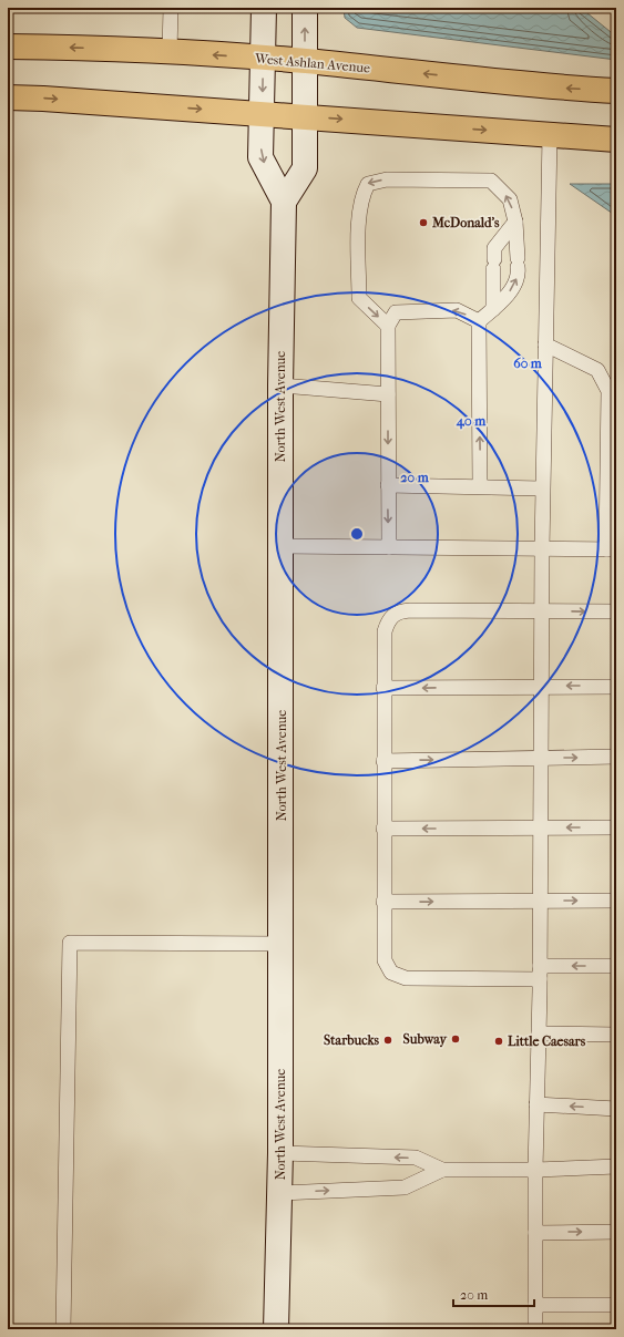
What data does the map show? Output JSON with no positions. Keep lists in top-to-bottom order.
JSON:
{
  "streets": {
    "main road": ["West Ashlan Avenue", "North West Avenue"]
  },
  "crossings": [
    ["West Ashlan Avenue", "North West Avenue"]
  ],
  "places": [
    "McDonald's",
    "Subway",
    "Starbucks",
    "Little Caesars"
  ],
  "scale_bar": "20 m",
  "rings": ["60 m", "40 m", "20 m"]
}
